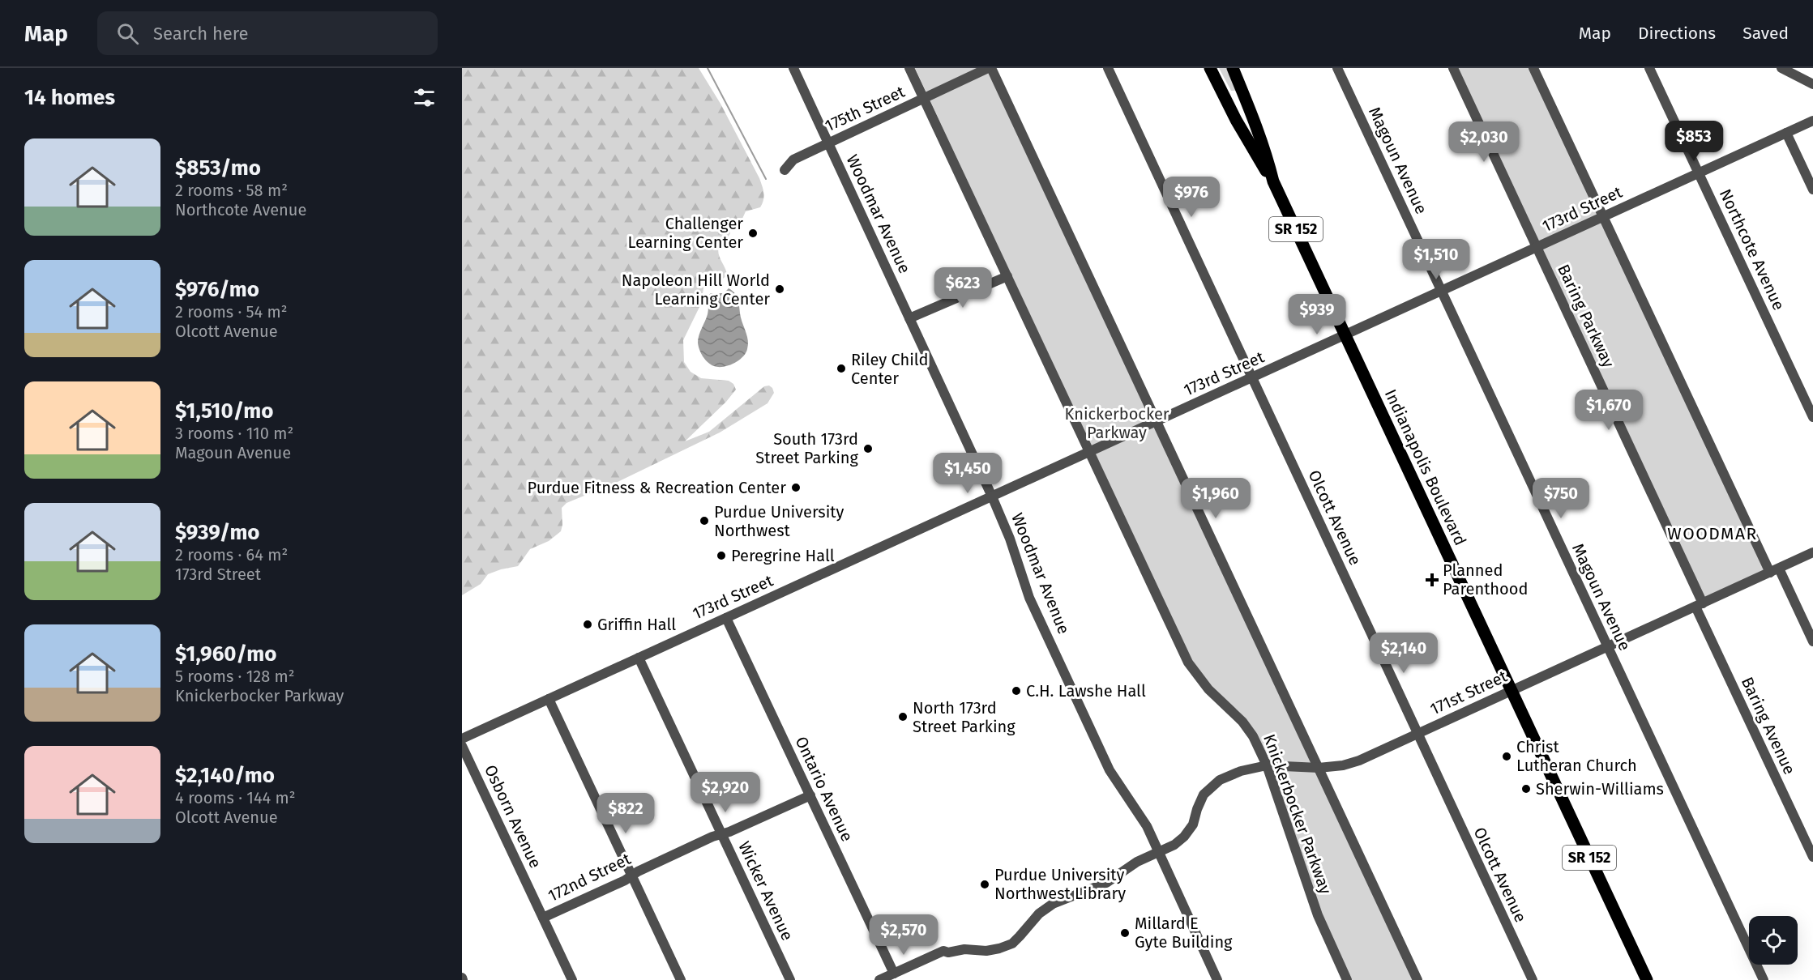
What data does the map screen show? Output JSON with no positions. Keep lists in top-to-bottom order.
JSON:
{
  "streets": {
    "main road": ["SR 152", "Indianapolis Boulevard"],
    "street": [
      "175th Street",
      "Magoun Avenue",
      "173rd Street",
      "Woodmar Avenue",
      "Northcote Avenue",
      "Baring Parkway",
      "Olcott Avenue",
      "171st Street",
      "Baring Avenue",
      "Ontario Avenue",
      "Knickerbocker Parkway",
      "Osborn Avenue",
      "172nd Street",
      "Wicker Avenue"
    ]
  },
  "crossings": [
    ["175th Street", "Woodmar Avenue"],
    ["175th Street", "Knickerbocker Parkway"],
    ["Magoun Avenue", "173rd Street"],
    ["Magoun Avenue", "171st Street"],
    ["173rd Street", "Woodmar Avenue"],
    ["173rd Street", "Northcote Avenue"],
    ["173rd Street", "Baring Parkway"],
    ["173rd Street", "Indianapolis Boulevard"],
    ["173rd Street", "Olcott Avenue"],
    ["173rd Street", "Ontario Avenue"],
    ["173rd Street", "Knickerbocker Parkway"],
    ["173rd Street", "Wicker Avenue"],
    ["Woodmar Avenue", "171st Street"],
    ["Baring Parkway", "171st Street"],
    ["Baring Parkway", "Baring Avenue"],
    ["Indianapolis Boulevard", "171st Street"],
    ["Olcott Avenue", "171st Street"],
    ["171st Street", "Baring Avenue"],
    ["171st Street", "Ontario Avenue"],
    ["171st Street", "Knickerbocker Parkway"],
    ["Ontario Avenue", "172nd Street"],
    ["Osborn Avenue", "172nd Street"],
    ["172nd Street", "Wicker Avenue"]
  ],
  "districts": ["WOODMAR"],
  "parks": ["Knickerbocker Parkway"],
  "places": {
    "other": [
      "Challenger Learning Center",
      "Napoleon Hill World Learning Center",
      "Riley Child Center",
      "South 173rd Street Parking",
      "Purdue Fitness & Recreation Center",
      "Purdue University Northwest",
      "Peregrine Hall",
      "Griffin Hall",
      "C.H. Lawshe Hall",
      "North 173rd Street Parking",
      "Christ Lutheran Church",
      "Sherwin-Williams",
      "Purdue University Northwest Library",
      "Millard E Gyte Building"
    ],
    "health": ["Planned Parenthood"]
  },
  "page": {
    "header": "Map",
    "search": "Search here",
    "nav": ["Map", "Directions", "Saved"],
    "heading": "14 homes",
    "price": [
      "$853",
      "$2,030",
      "$976",
      "$1,510",
      "$623",
      "$939",
      "$1,670",
      "$1,450",
      "$1,960",
      "$750",
      "$2,140",
      "$2,920",
      "$822",
      "$2,570"
    ],
    "list": [
      {
        "name": "$853/mo",
        "note": "2 rooms · 58 m² · Northcote Avenue"
      },
      {
        "name": "$976/mo",
        "note": "2 rooms · 54 m² · Olcott Avenue"
      },
      {
        "name": "$1,510/mo",
        "note": "3 rooms · 110 m² · Magoun Avenue"
      },
      {
        "name": "$939/mo",
        "note": "2 rooms · 64 m² · 173rd Street"
      },
      {
        "name": "$1,960/mo",
        "note": "5 rooms · 128 m² · Knickerbocker Parkway"
      },
      {
        "name": "$2,140/mo",
        "note": "4 rooms · 144 m² · Olcott Avenue"
      }
    ]
  }
}
